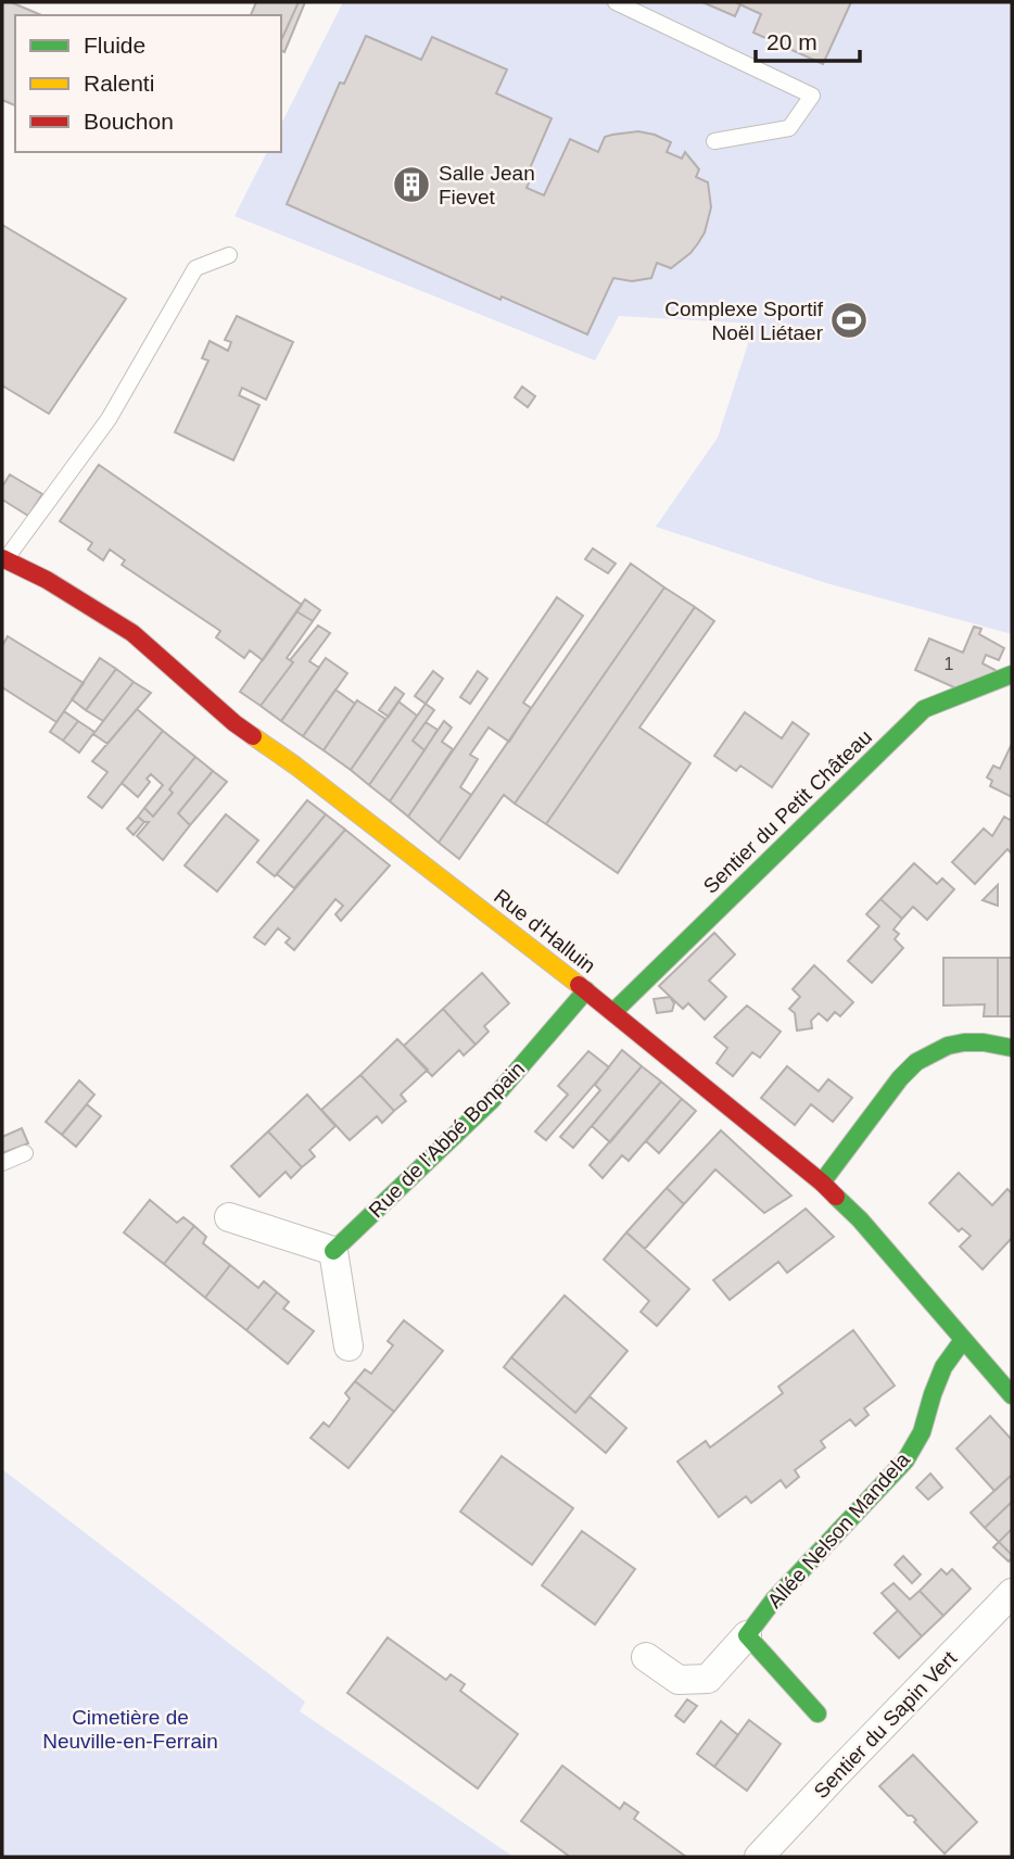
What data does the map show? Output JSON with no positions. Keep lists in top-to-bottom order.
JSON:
{
  "streets": {
    "street": [
      "Sentier du Petit Château",
      "Rue d'Halluin",
      "Rue de l'Abbé Bonpain",
      "Allée Nelson Mandela",
      "Sentier du Sapin Vert"
    ]
  },
  "crossings": [
    ["Sentier du Petit Château", "Rue d'Halluin"],
    ["Rue d'Halluin", "Rue de l'Abbé Bonpain"],
    ["Rue d'Halluin", "Allée Nelson Mandela"]
  ],
  "parks": ["Cimetière de Neuville-en-Ferrain"],
  "places": {
    "building": ["Salle Jean Fievet"],
    "sports": ["Complexe Sportif Noël Liétaer"]
  },
  "house_numbers": ["1"],
  "legend": ["Fluide", "Ralenti", "Bouchon"],
  "scale_bar": "20 m"
}
